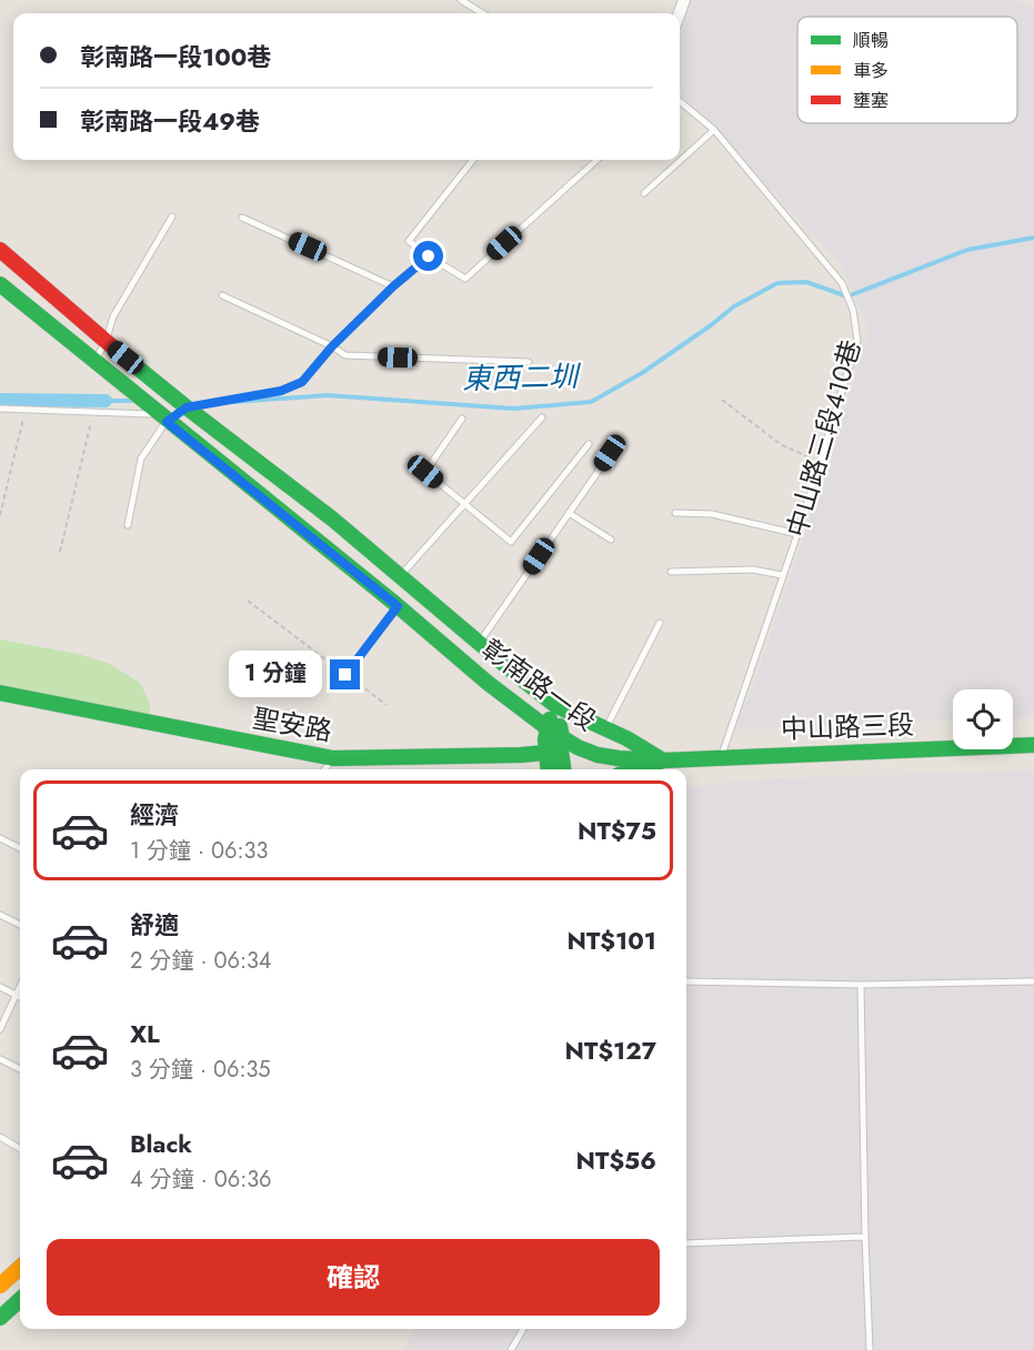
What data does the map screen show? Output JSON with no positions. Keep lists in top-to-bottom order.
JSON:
{
  "streets": {
    "main road": ["彰南路一段", "聖安路", "中山路三段"],
    "lane": ["中山路三段410巷"]
  },
  "crossings": [
    ["中山路三段410巷", "中山路三段"],
    ["彰南路一段", "聖安路"],
    ["彰南路一段", "中山路三段"]
  ],
  "water": ["東西二圳"],
  "legend": ["順暢", "車多", "壅塞"],
  "page": {
    "banner": ["彰南路一段100巷", "彰南路一段49巷"],
    "bubble": "1 分鐘",
    "list": [
      {
        "name": "經濟",
        "note": "1 分鐘 · 06:33",
        "value": "NT$75"
      },
      {
        "name": "舒適",
        "note": "2 分鐘 · 06:34",
        "value": "NT$101"
      },
      {
        "name": "XL",
        "note": "3 分鐘 · 06:35",
        "value": "NT$127"
      },
      {
        "name": "Black",
        "note": "4 分鐘 · 06:36",
        "value": "NT$56"
      }
    ],
    "buttons": "確認"
  }
}
